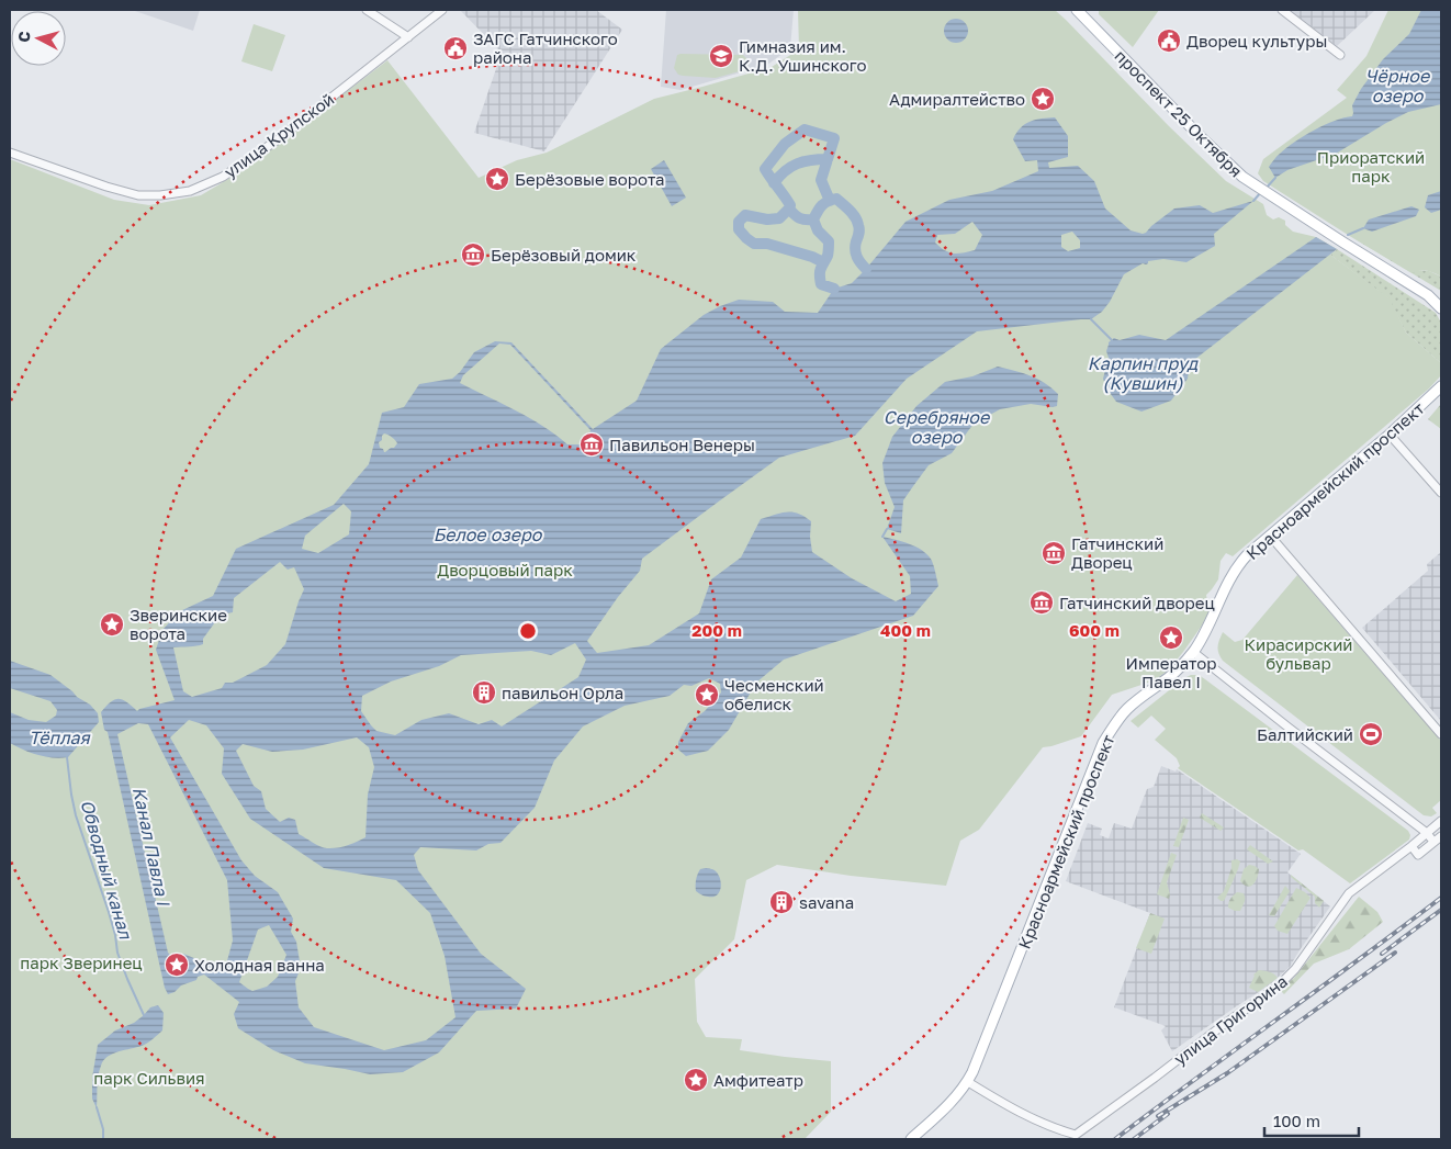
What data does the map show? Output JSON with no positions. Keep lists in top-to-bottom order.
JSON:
{
  "streets": {
    "main road": ["проспект 25 Октября", "Красноармейский проспект"],
    "street": ["улица Крупской", "улица Григорина"]
  },
  "crossings": [
    ["Красноармейский проспект", "улица Григорина"]
  ],
  "water": [
    "Чёрное озеро",
    "Карпин пруд (Кувшин)",
    "Серебряное озеро",
    "Белое озеро",
    "Тёплая",
    "Канал Павла I",
    "Обводный канал"
  ],
  "parks": [
    "Приоратский парк",
    "Дворцовый парк",
    "Кирасирский бульвар",
    "парк Зверинец",
    "парк Сильвия"
  ],
  "places": {
    "public building": ["Дворец культуры", "ЗАГС Гатчинского района"],
    "school or university": ["Гимназия им. К.Д. Ушинского"],
    "place": [
      "Адмиралтейство",
      "Берёзовые ворота",
      "Зверинские ворота",
      "Император Павел I",
      "Чесменский обелиск",
      "Холодная ванна",
      "Амфитеатр"
    ],
    "museum": [
      "Берёзовый домик",
      "Павильон Венеры",
      "Гатчинский Дворец",
      "Гатчинский дворец"
    ],
    "building": ["павильон Орла", "savana"],
    "sports": ["Балтийский"]
  },
  "scale_bar": "100 m",
  "north": "left",
  "rings": ["200 m", "400 m", "600 m"]
}
